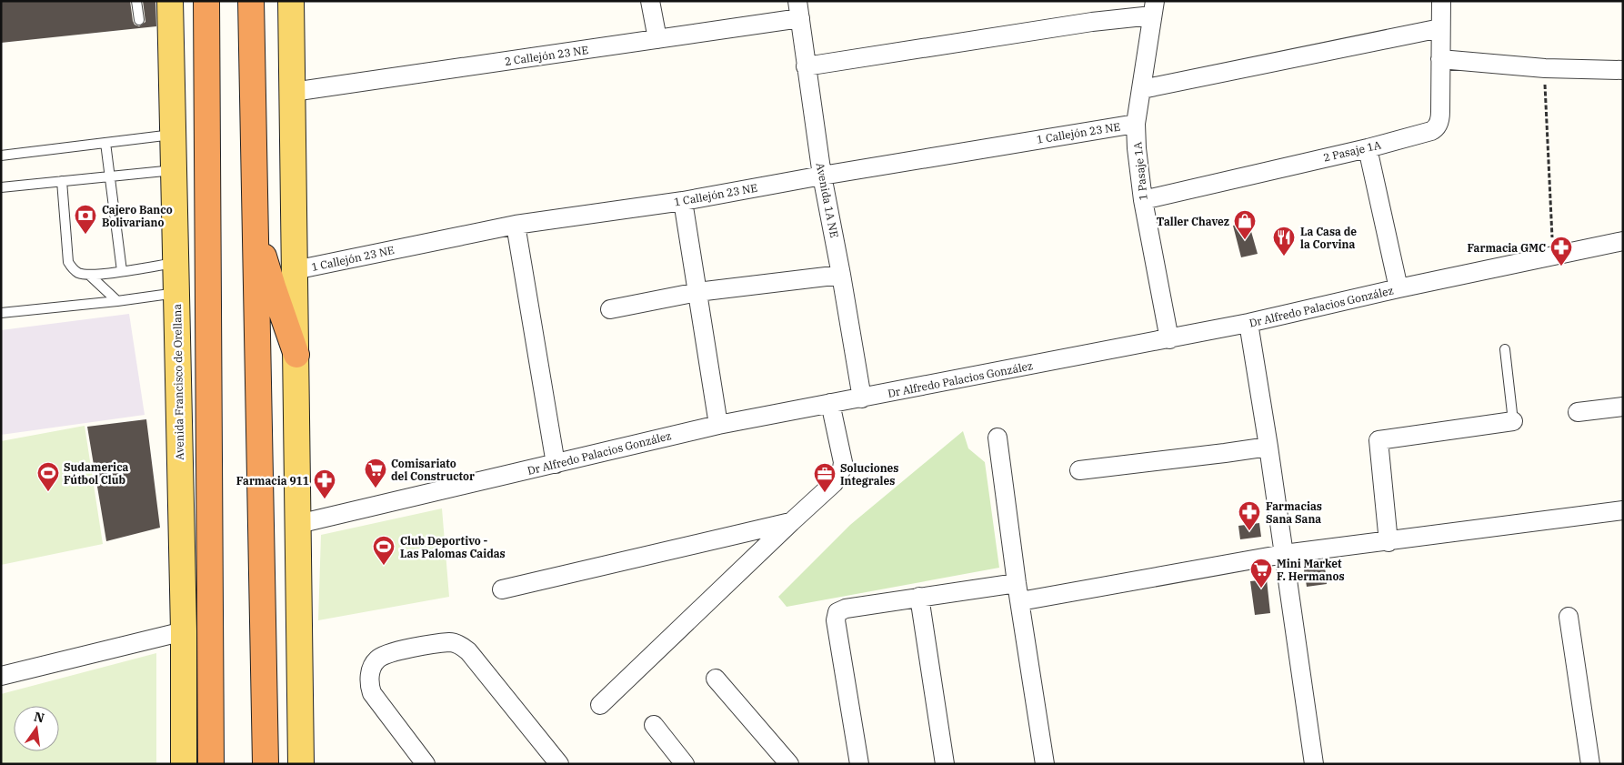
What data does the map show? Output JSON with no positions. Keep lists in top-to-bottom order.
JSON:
{
  "streets": {
    "main road": ["Avenida Francisco de Orellana"],
    "street": [
      "2 Callejón 23 NE",
      "1 Callejón 23 NE",
      "2 Pasaje 1A",
      "1 Pasaje 1A",
      "Avenida 1A NE",
      "Dr Alfredo Palacios González"
    ]
  },
  "crossings": [
    ["2 Callejón 23 NE", "Avenida 1A NE"],
    ["1 Callejón 23 NE", "1 Pasaje 1A"],
    ["1 Callejón 23 NE", "Avenida 1A NE"],
    ["2 Pasaje 1A", "1 Pasaje 1A"],
    ["1 Pasaje 1A", "Dr Alfredo Palacios González"],
    ["Avenida 1A NE", "Dr Alfredo Palacios González"]
  ],
  "places": {
    "bank": ["Cajero Banco Bolivariano"],
    "shop": ["Taller Chavez"],
    "restaurant": ["La Casa de la Corvina"],
    "pharmacy": ["Farmacia GMC", "Farmacia 911", "Farmacias Sana Sana"],
    "supermarket": ["Comisariato del Constructor", "Mini Market F. Hermanos"],
    "sports": ["Sudamerica Fútbol Club", "Club Deportivo - Las Palomas Caidas"],
    "office": ["Soluciones Integrales"]
  },
  "north": "top"
}
